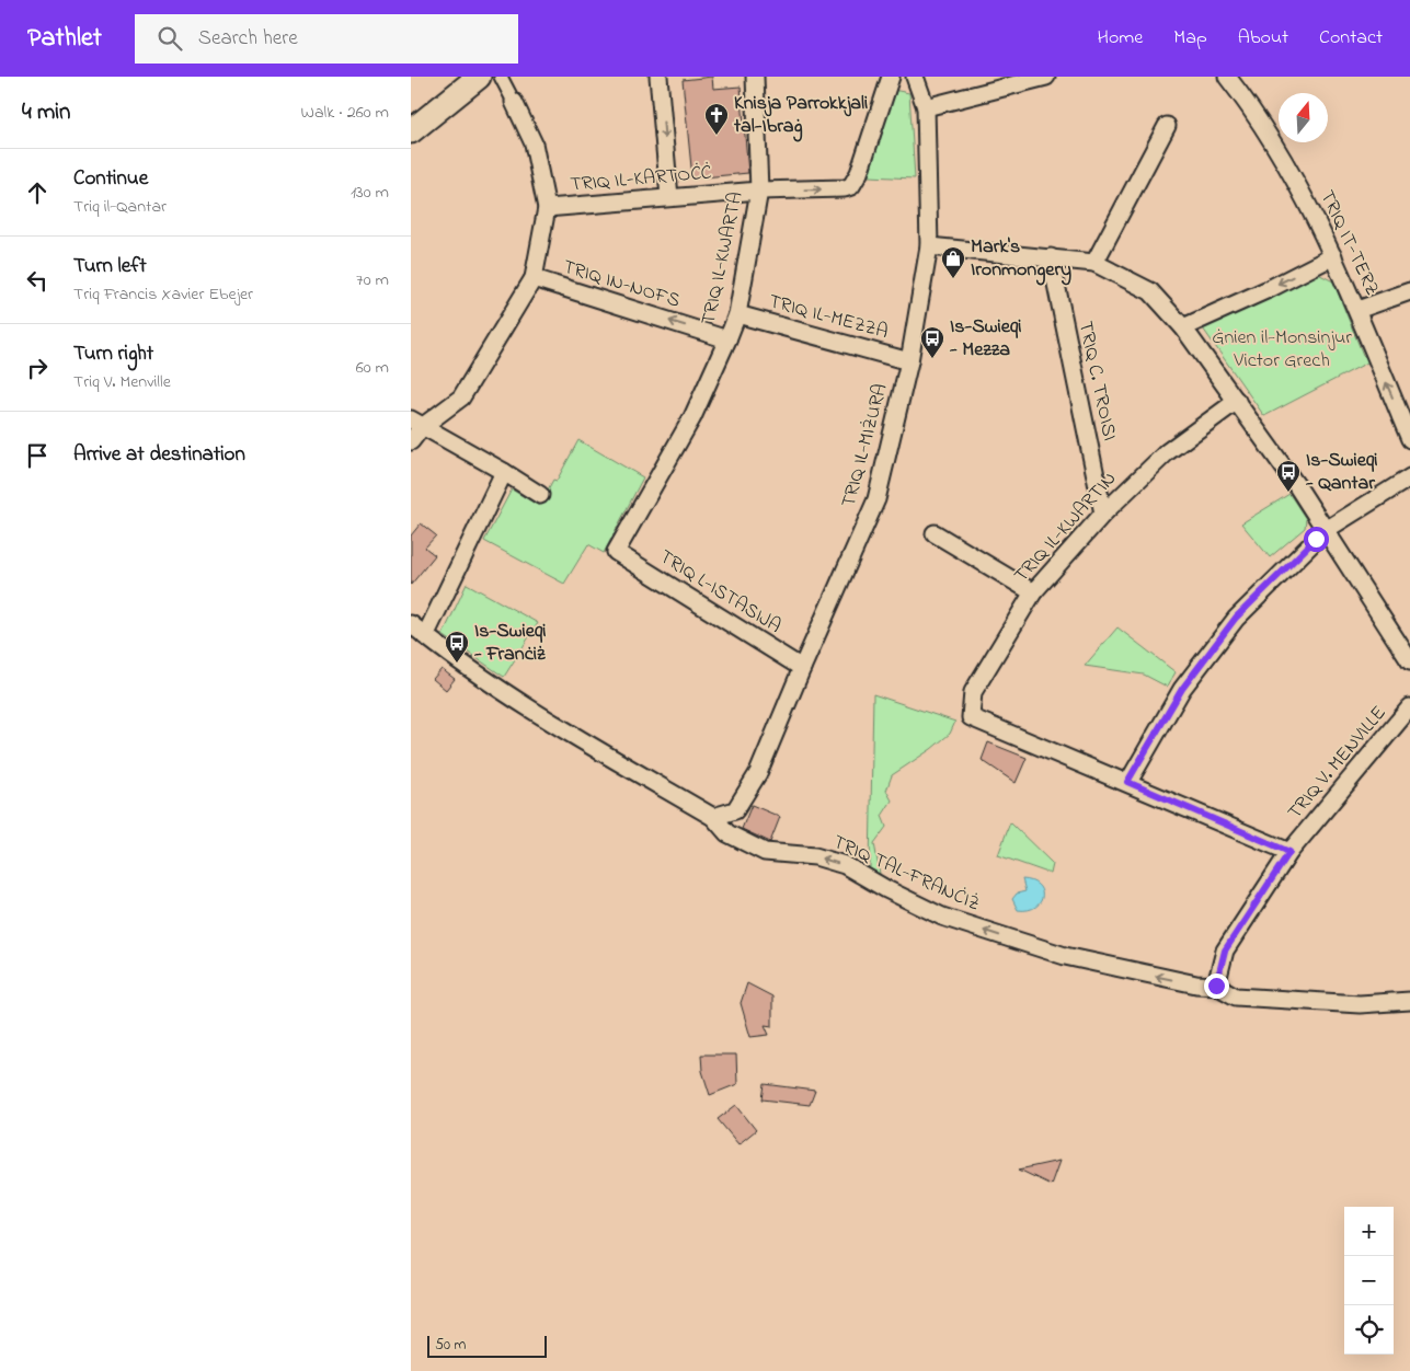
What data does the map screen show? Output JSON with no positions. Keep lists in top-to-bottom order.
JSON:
{
  "streets": {
    "street": [
      "TRIQ IL-KARTOĊĊ",
      "TRIQ IT-TERZ",
      "TRIQ IL-KWARTA",
      "TRIQ IN-NOFS",
      "TRIQ IL-MEZZA",
      "TRIQ C. TROISI",
      "TRIQ IL-MIŻURA",
      "TRIQ IL-KWARTIN",
      "TRIQ L-ISTASIJA",
      "TRIQ V. MENVILLE",
      "TRIQ TAL-FRANĊIŻ"
    ]
  },
  "crossings": [
    ["TRIQ IL-KARTOĊĊ", "TRIQ IL-KWARTA"],
    ["TRIQ IL-KWARTA", "TRIQ IN-NOFS"],
    ["TRIQ IL-KWARTA", "TRIQ IL-MEZZA"],
    ["TRIQ IL-KWARTA", "TRIQ L-ISTASIJA"],
    ["TRIQ IL-MEZZA", "TRIQ IL-MIŻURA"],
    ["TRIQ C. TROISI", "TRIQ IL-KWARTIN"],
    ["TRIQ IL-MIŻURA", "TRIQ L-ISTASIJA"],
    ["TRIQ IL-MIŻURA", "TRIQ TAL-FRANĊIŻ"],
    ["TRIQ V. MENVILLE", "TRIQ TAL-FRANĊIŻ"]
  ],
  "one_way": ["TRIQ IL-KARTOĊĊ", "TRIQ IN-NOFS", "TRIQ TAL-FRANĊIŻ"],
  "parks": ["Ġnien il-Monsinjur Victor Grech"],
  "places": {
    "church": ["Knisja Parrokkjali tal-Ibraġ"],
    "shop": ["Mark's Ironmongery"],
    "bus stop": ["Is-Swieqi - Mezza", "Is-Swieqi - Qantar", "Is-Swieqi - Franċiż"]
  },
  "scale_bar": "50 m",
  "north": "top",
  "page": {
    "header": "Pathlet",
    "search": "Search here",
    "nav": [
      "Home",
      "Map",
      "About",
      "Contact"
    ],
    "heading": ["4 min", "Walk · 260 m"],
    "list": [
      ["Continue", "Triq il-Qantar", "130 m"],
      ["Turn left", "Triq Francis Xavier Ebejer", "70 m"],
      ["Turn right", "Triq V. Menville", "60 m"],
      "Arrive at destination"
    ],
    "map_buttons": ["+", "−"],
    "scale": "50 m"
  }
}
